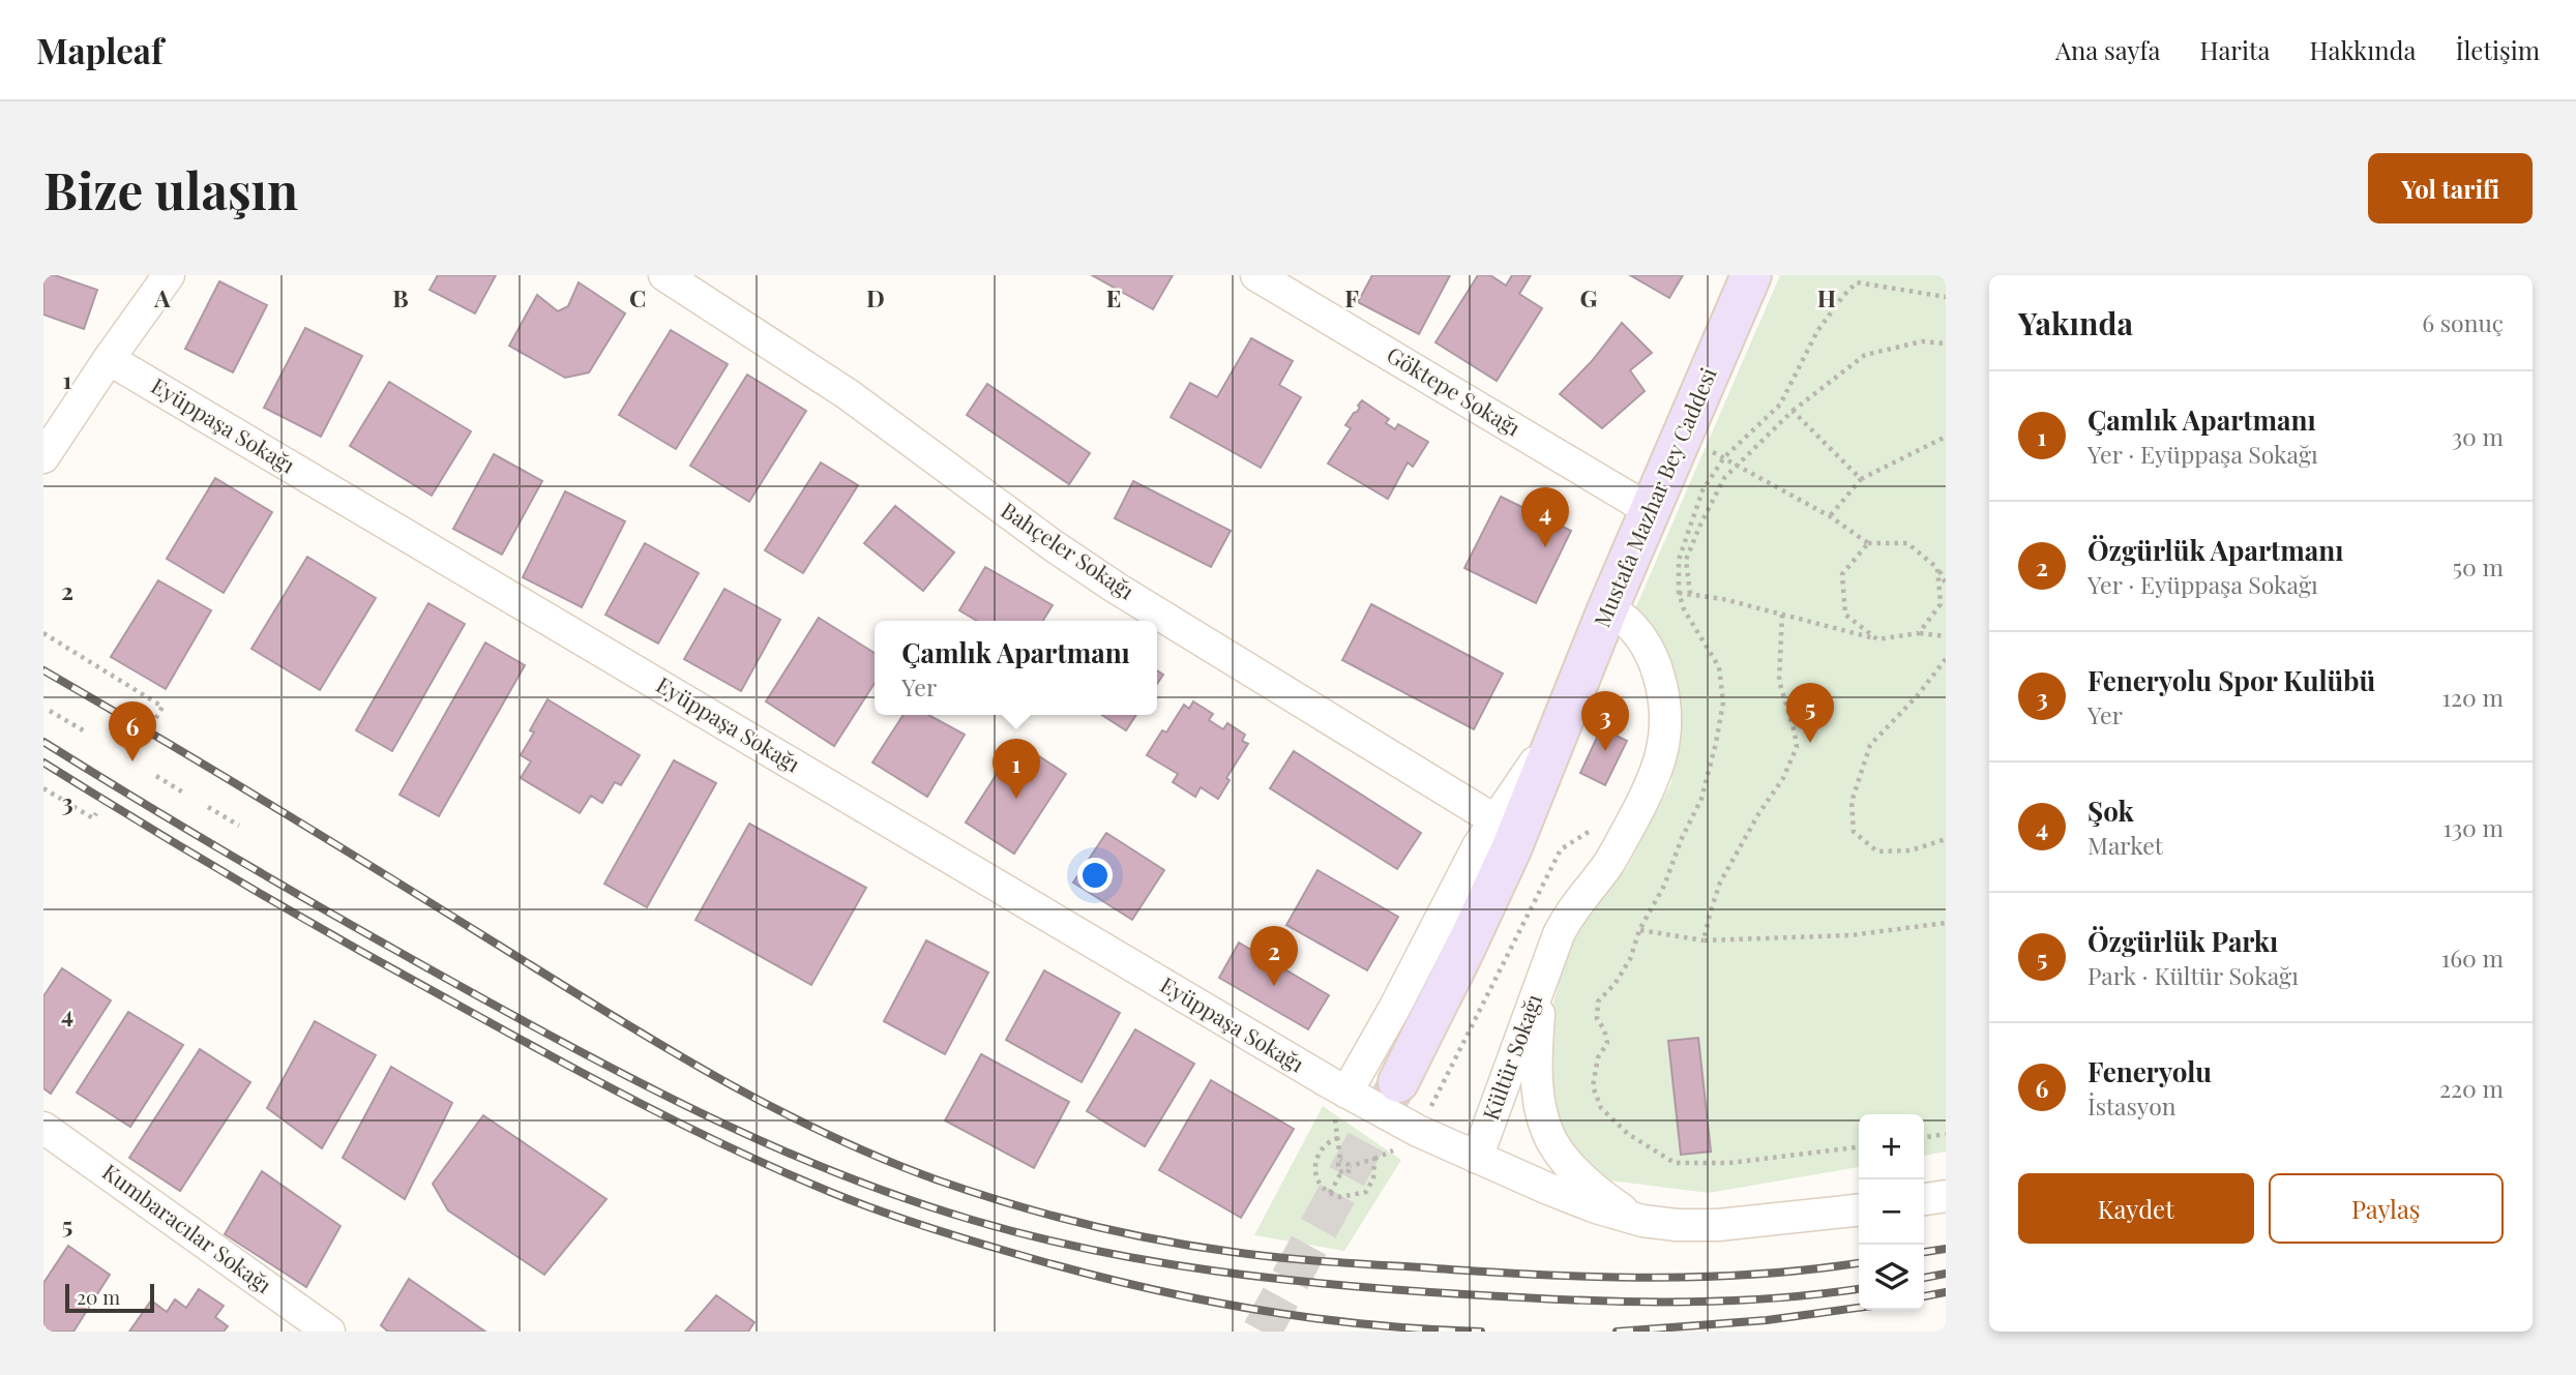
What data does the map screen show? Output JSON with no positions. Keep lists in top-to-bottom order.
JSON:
{
  "streets": {
    "main road": ["Mustafa Mazhar Bey Caddesi"],
    "street": [
      "Göktepe Sokağı",
      "Eyüppaşa Sokağı",
      "Bahçeler Sokağı",
      "Kültür Sokağı",
      "Kumbaracılar Sokağı"
    ]
  },
  "crossings": [
    ["Göktepe Sokağı", "Mustafa Mazhar Bey Caddesi"],
    ["Eyüppaşa Sokağı", "Mustafa Mazhar Bey Caddesi"],
    ["Eyüppaşa Sokağı", "Kültür Sokağı"],
    ["Mustafa Mazhar Bey Caddesi", "Bahçeler Sokağı"],
    ["Mustafa Mazhar Bey Caddesi", "Kültür Sokağı"]
  ],
  "scale_bar": "20 m",
  "page": {
    "header": "Mapleaf",
    "nav": [
      "Ana sayfa",
      "Harita",
      "Hakkında",
      "İletişim"
    ],
    "buttons": [
      "Yol tarifi",
      ["Kaydet", "Paylaş"]
    ],
    "title": "Bize ulaşın",
    "heading": ["Yakında", "6 sonuç"],
    "list": [
      {
        "mark": "1",
        "name": "Çamlık Apartmanı",
        "note": "Yer · Eyüppaşa Sokağı",
        "value": "30 m"
      },
      {
        "mark": "2",
        "name": "Özgürlük Apartmanı",
        "note": "Yer · Eyüppaşa Sokağı",
        "value": "50 m"
      },
      {
        "mark": "3",
        "name": "Feneryolu Spor Kulübü",
        "note": "Yer",
        "value": "120 m"
      },
      {
        "mark": "4",
        "name": "Şok",
        "note": "Market",
        "value": "130 m"
      },
      {
        "mark": "5",
        "name": "Özgürlük Parkı",
        "note": "Park · Kültür Sokağı",
        "value": "160 m"
      },
      {
        "mark": "6",
        "name": "Feneryolu",
        "note": "İstasyon",
        "value": "220 m"
      }
    ],
    "pins": [
      "4",
      "5",
      "3",
      "6",
      "1",
      "2"
    ],
    "popup": ["Çamlık Apartmanı", "Yer"],
    "map_buttons": ["+", "−"],
    "scale": "20 m"
  },
  "grid": {
    "columns": [
      "A",
      "B",
      "C",
      "D",
      "E",
      "F",
      "G",
      "H"
    ],
    "rows": [
      "1",
      "2",
      "3",
      "4",
      "5"
    ]
  }
}
